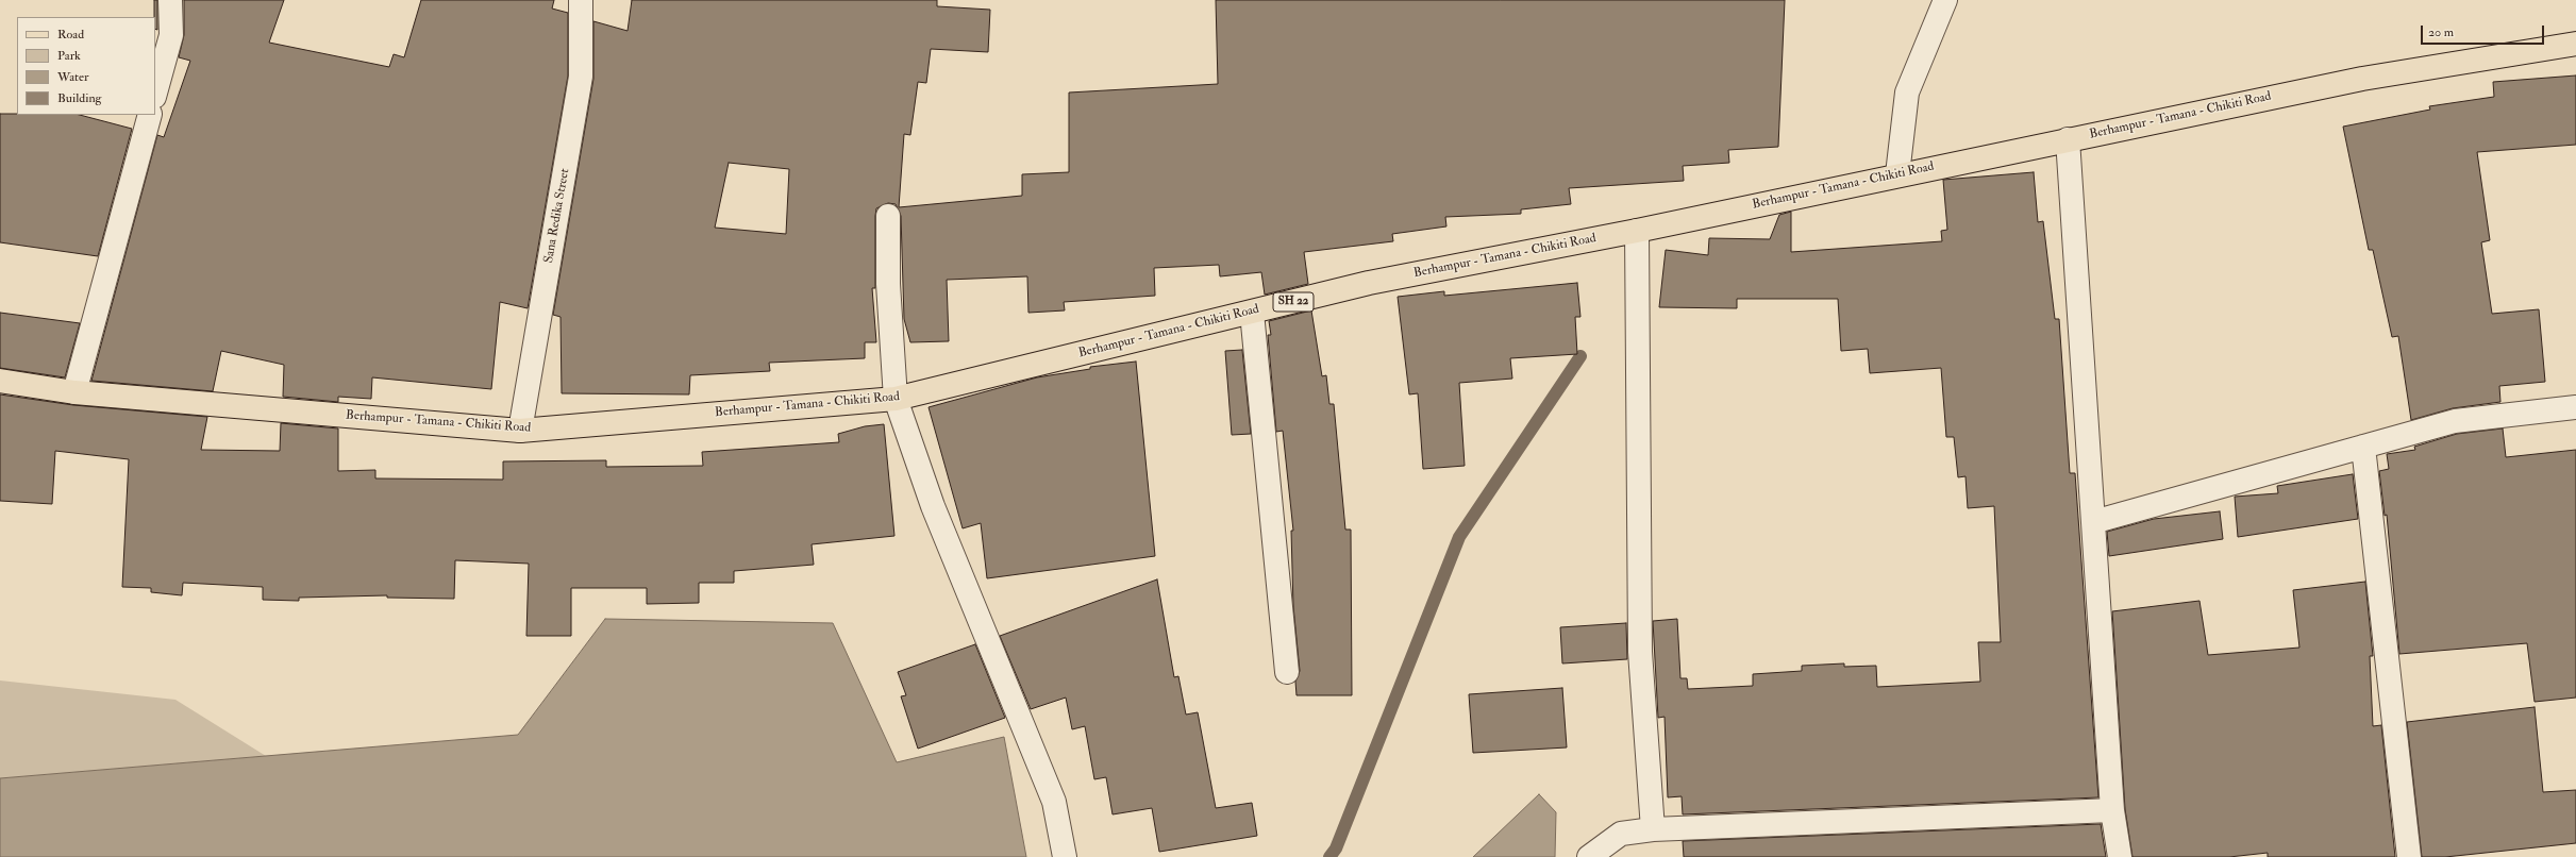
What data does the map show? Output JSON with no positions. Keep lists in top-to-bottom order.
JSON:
{
  "streets": {
    "main road": ["Berhampur - Tamana - Chikiti Road", "SH 22"],
    "street": ["Sana Redika Street"]
  },
  "crossings": [
    ["Berhampur - Tamana - Chikiti Road", "Sana Redika Street"]
  ],
  "legend": [
    "Road",
    "Park",
    "Water",
    "Building"
  ],
  "scale_bar": "20 m"
}
